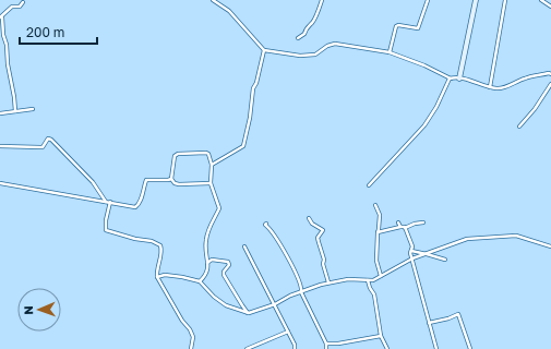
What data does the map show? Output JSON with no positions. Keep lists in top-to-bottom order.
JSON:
{
  "scale_bar": "200 m",
  "north": "left"
}
